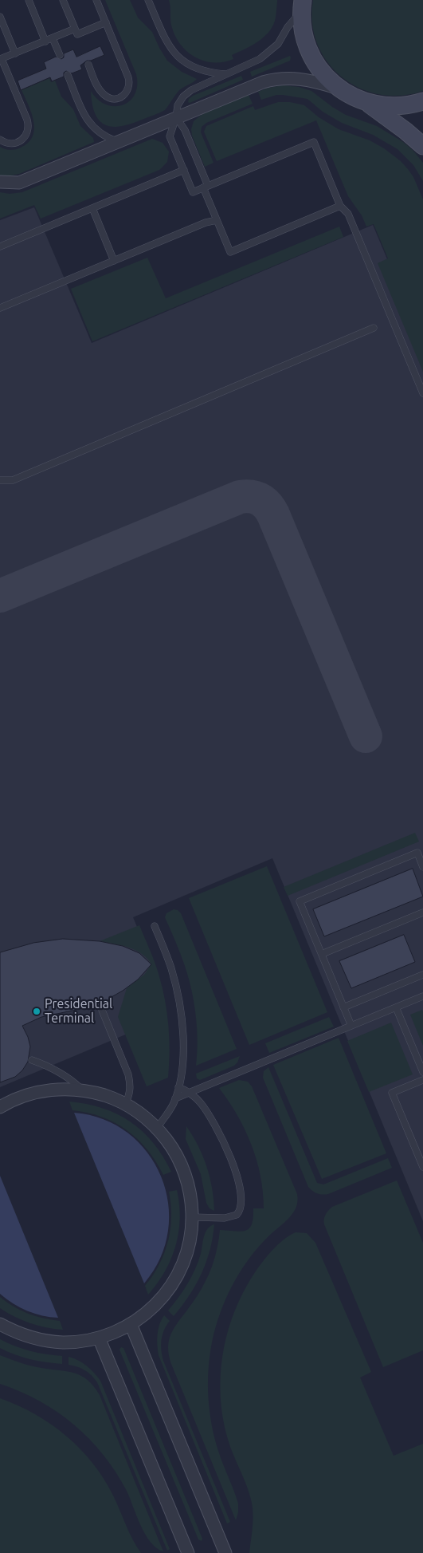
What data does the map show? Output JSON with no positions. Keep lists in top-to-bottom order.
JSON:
{
  "places": ["Presidential Terminal"]
}
